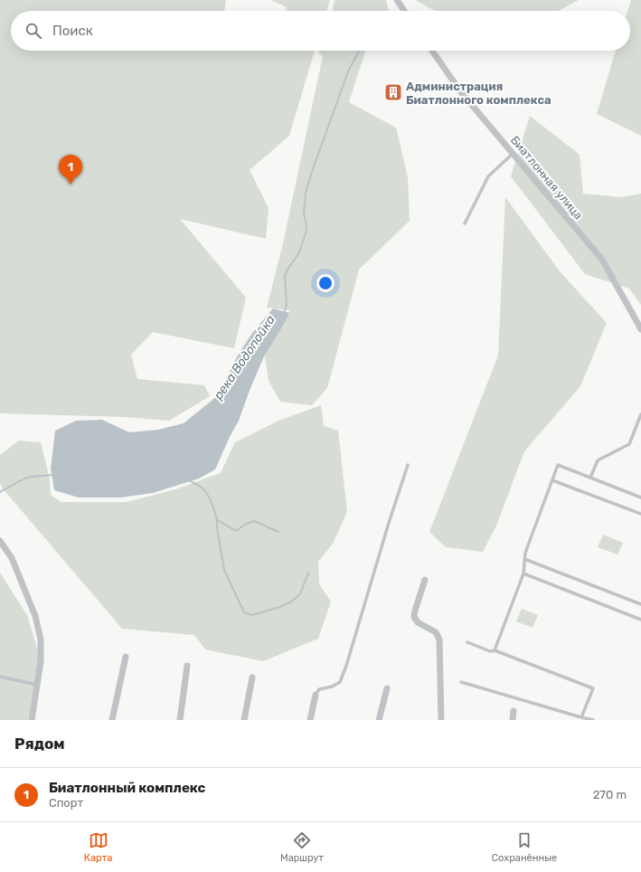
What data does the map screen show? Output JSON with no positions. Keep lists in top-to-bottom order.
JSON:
{
  "streets": {
    "street": ["Биатлонная улица"]
  },
  "water": ["река Водопойка"],
  "places": {
    "building": ["Администрация Биатлонного комплекса"]
  },
  "page": {
    "search": "Поиск",
    "pins": "1",
    "heading": "Рядом",
    "list": [
      {
        "mark": "1",
        "name": "Биатлонный комплекс",
        "note": "Спорт",
        "value": "270 m"
      }
    ],
    "nav": ["Карта", "Маршрут", "Сохранённые"]
  }
}
